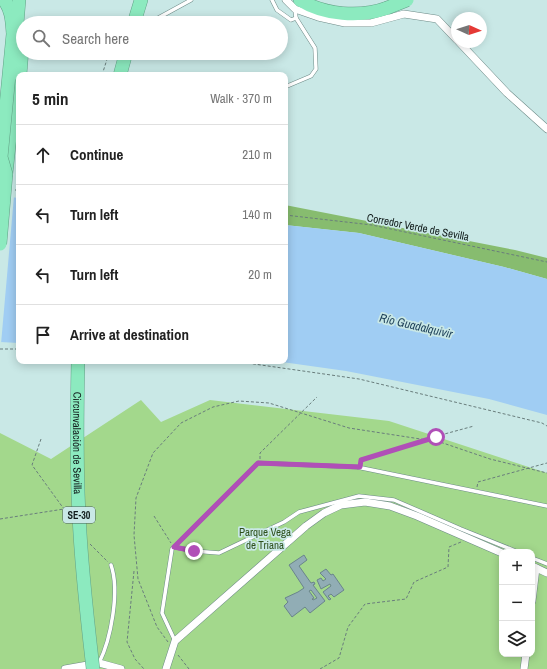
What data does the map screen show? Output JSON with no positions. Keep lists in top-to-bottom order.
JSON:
{
  "streets": {
    "highway": ["Circunvalación de Sevilla", "SE-30"],
    "path": ["Corredor Verde de Sevilla"]
  },
  "water": ["Río Guadalquivir"],
  "parks": ["Parque Vega de Triana"],
  "north": "right",
  "page": {
    "search": "Search here",
    "heading": ["5 min", "Walk · 370 m"],
    "list": [
      ["Continue", "210 m"],
      ["Turn left", "140 m"],
      ["Turn left", "20 m"],
      "Arrive at destination"
    ],
    "map_buttons": ["+", "−"]
  }
}
